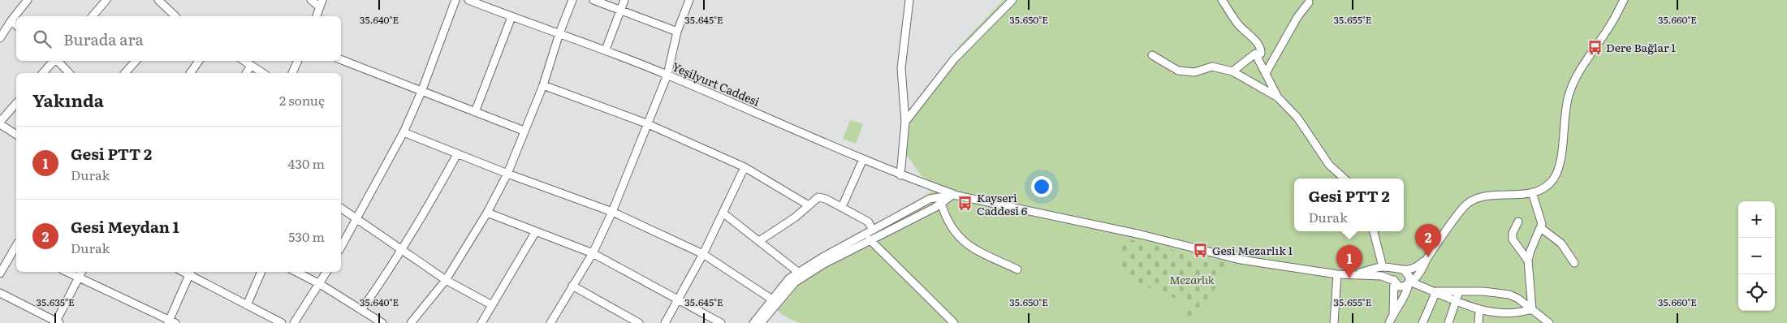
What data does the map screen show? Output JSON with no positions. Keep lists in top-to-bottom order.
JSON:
{
  "streets": {
    "street": ["Yeşilyurt Caddesi"]
  },
  "parks": ["Mezarlık"],
  "places": {
    "bus stop": ["Dere Bağlar 1", "Kayseri Caddesi 6", "Gesi Mezarlık 1"]
  },
  "page": {
    "search": "Burada ara",
    "heading": ["Yakında", "2 sonuç"],
    "list": [
      {
        "mark": "1",
        "name": "Gesi PTT 2",
        "note": "Durak",
        "value": "430 m"
      },
      {
        "mark": "2",
        "name": "Gesi Meydan 1",
        "note": "Durak",
        "value": "530 m"
      }
    ],
    "popup": ["Gesi PTT 2", "Durak"],
    "map_buttons": ["+", "−"],
    "pins": ["2", "1"]
  },
  "coordinates": [
    "35.640°E",
    "35.645°E",
    "35.650°E",
    "35.655°E",
    "35.660°E",
    "35.635°E"
  ]
}
